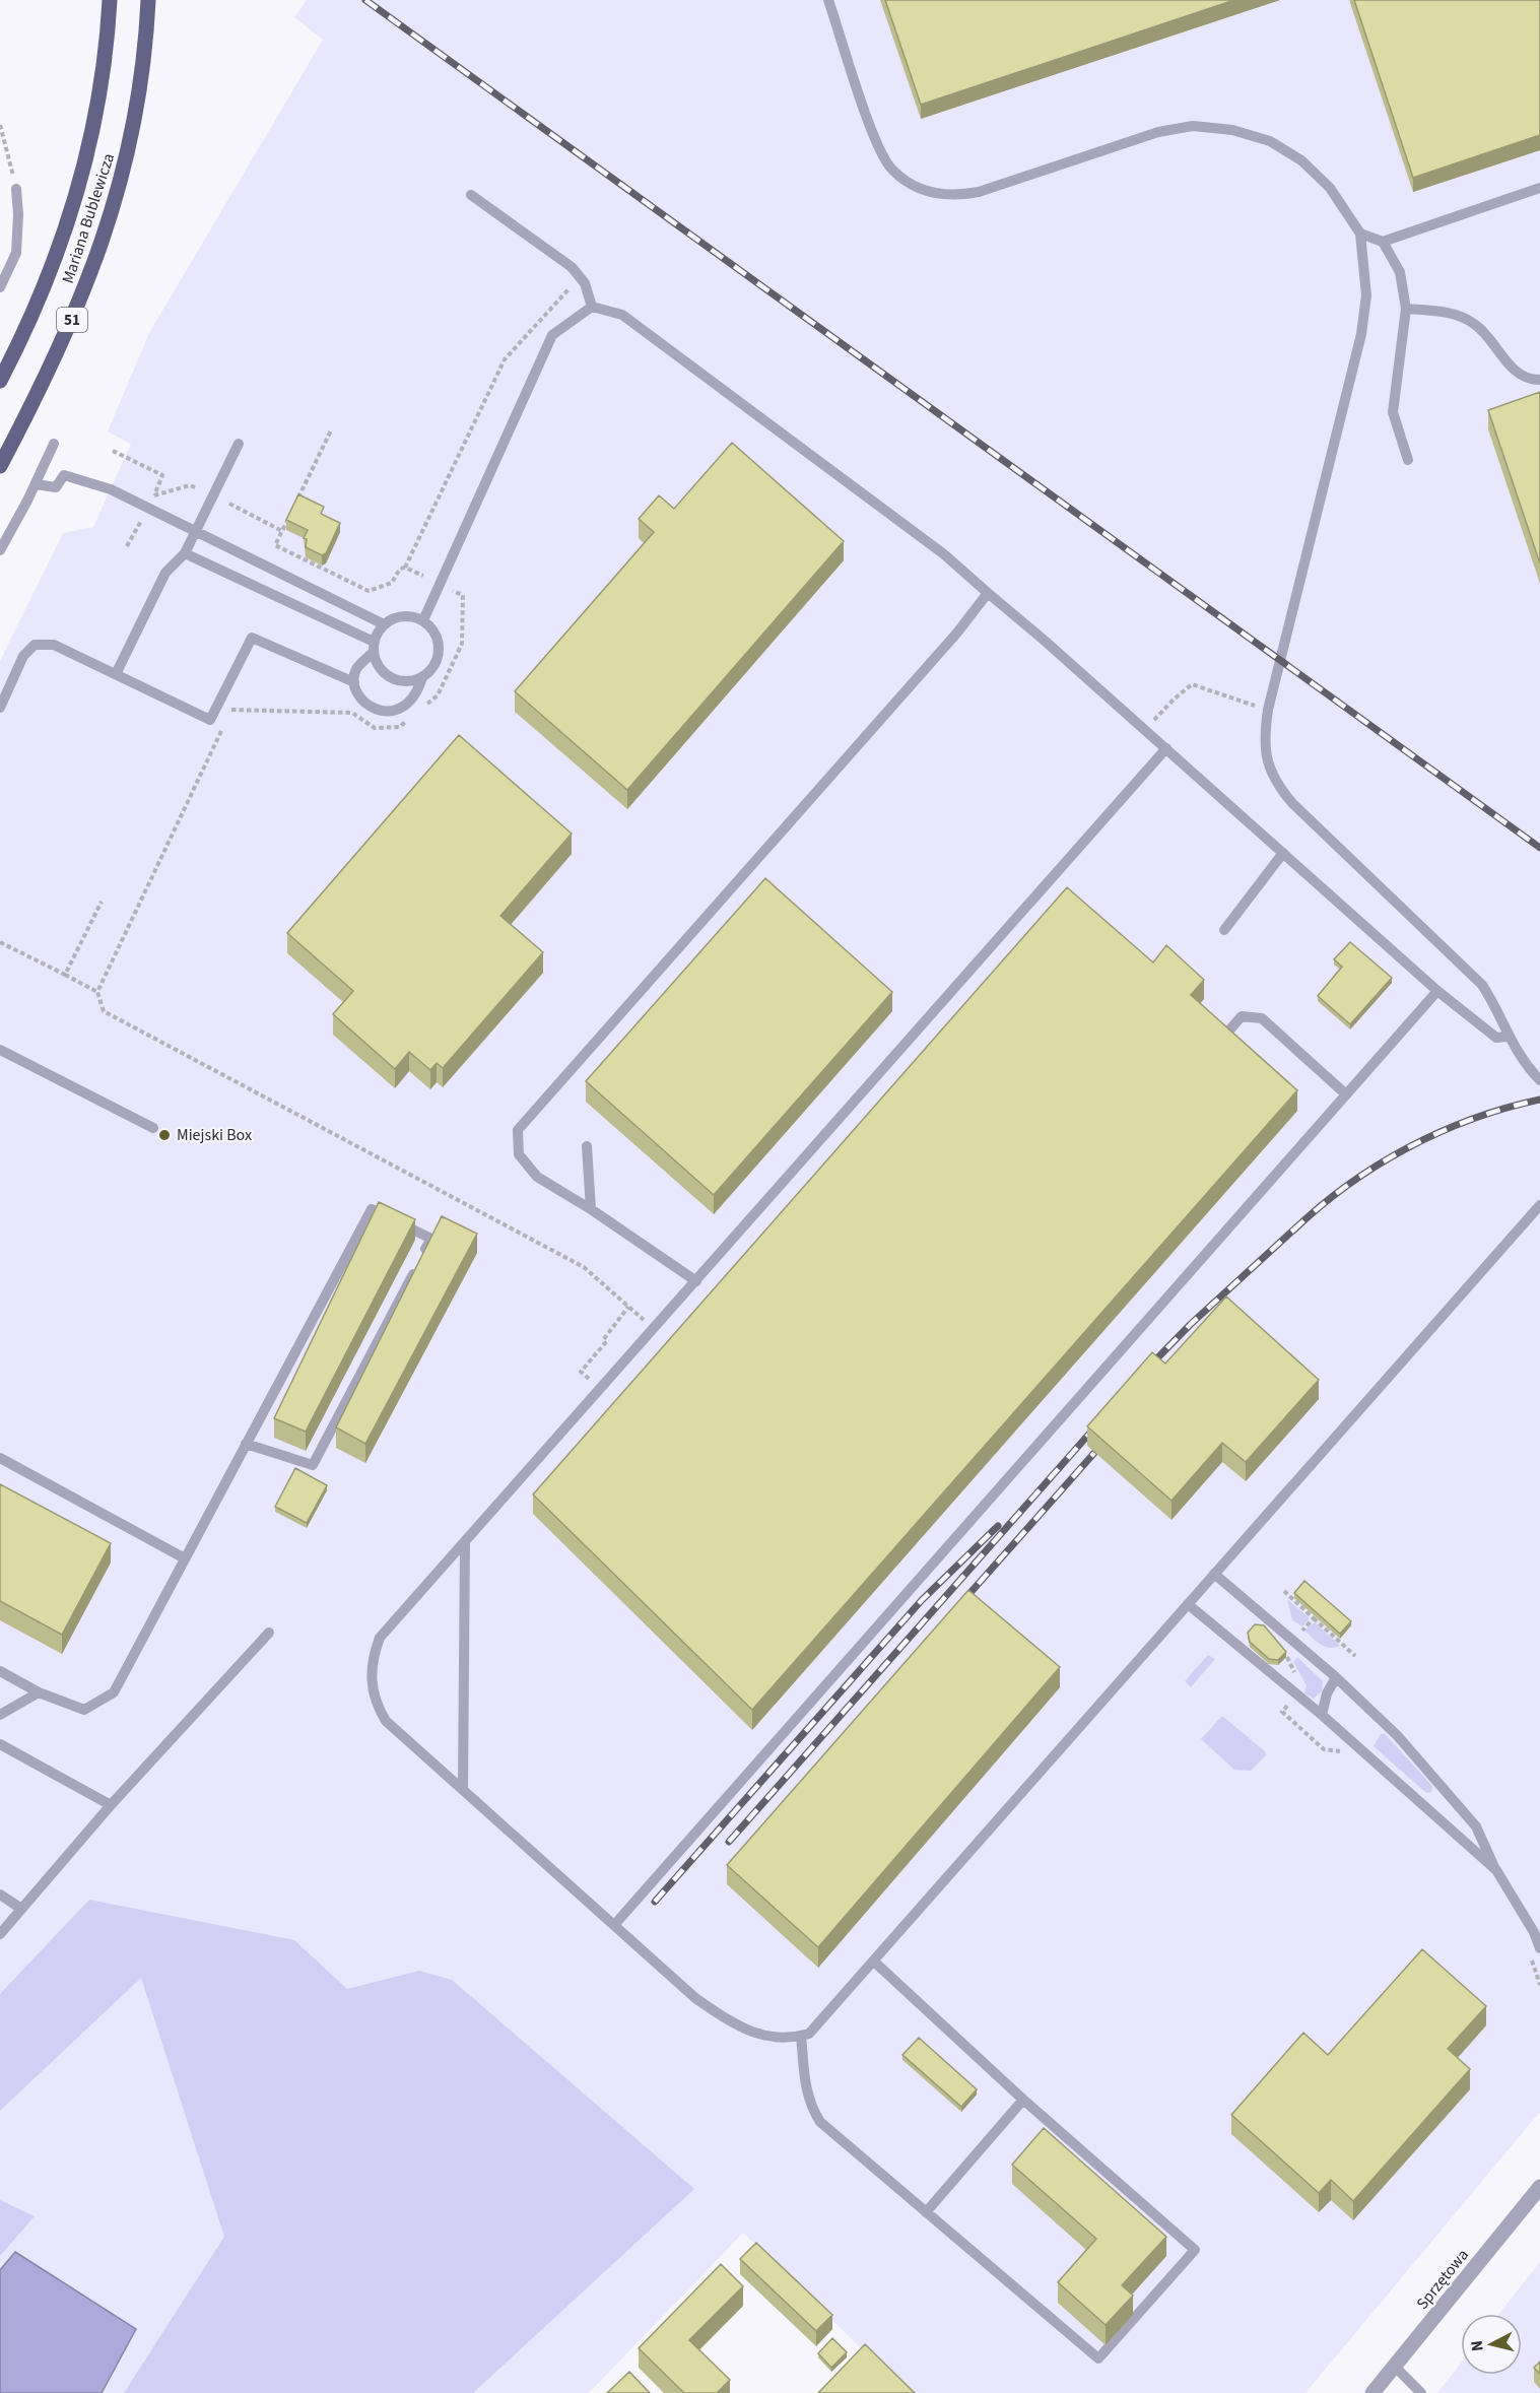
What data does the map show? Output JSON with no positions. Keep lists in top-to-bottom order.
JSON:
{
  "streets": {
    "main road": ["Mariana Bublewicza", "51"],
    "street": ["Sprzętowa"]
  },
  "places": ["Miejski Box"],
  "north": "left"
}
